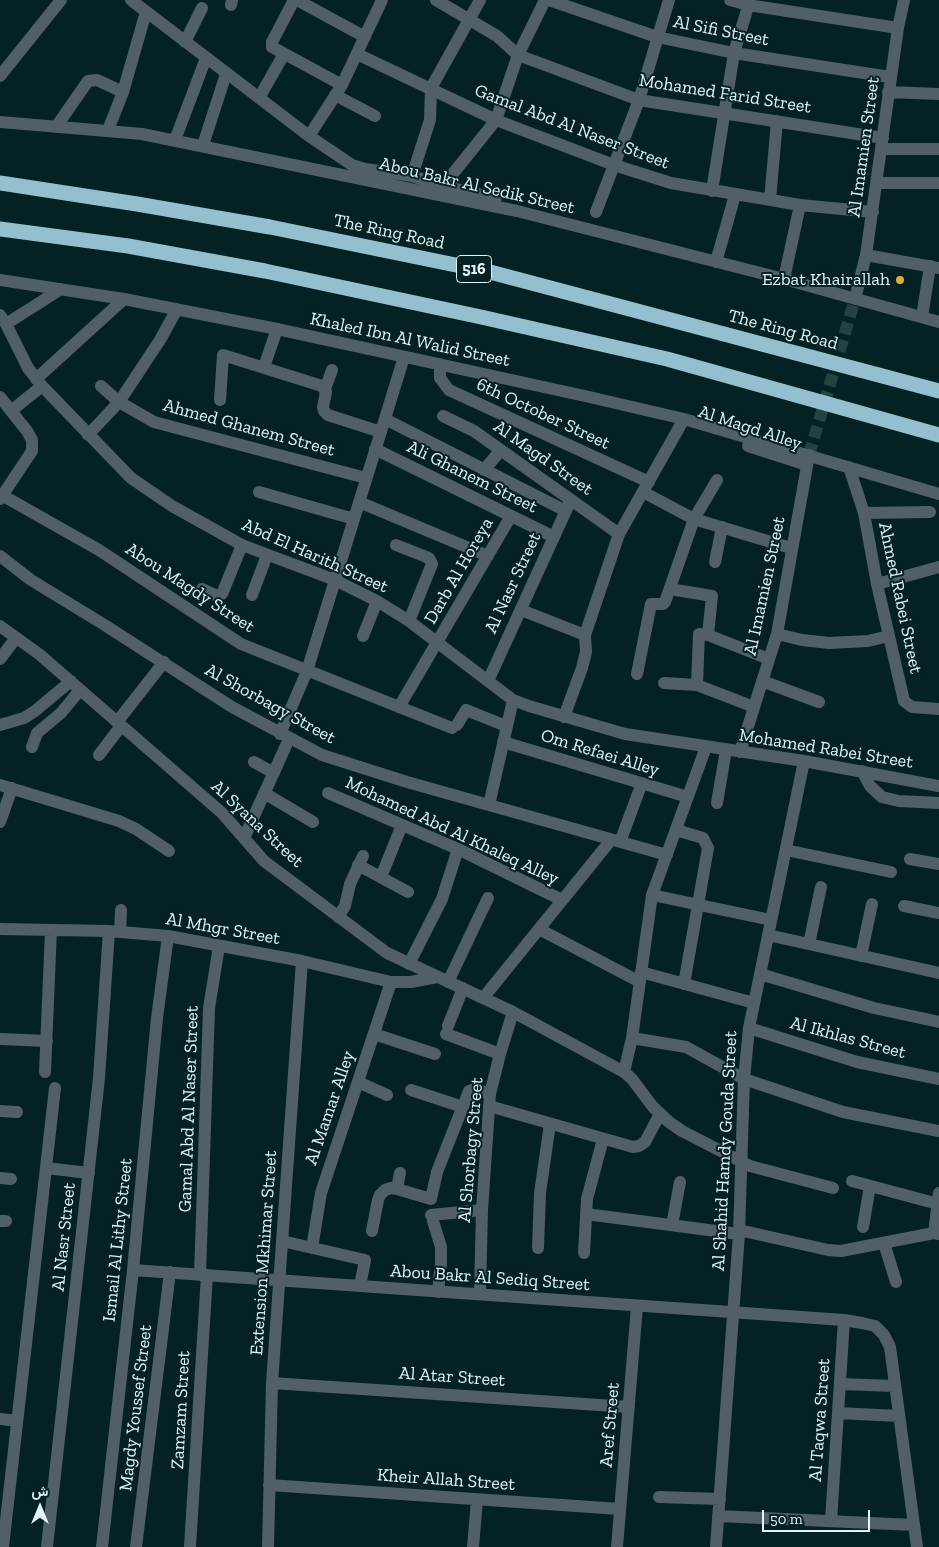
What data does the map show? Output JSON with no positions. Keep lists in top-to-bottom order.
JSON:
{
  "streets": {
    "highway": ["The Ring Road", "516"],
    "street": [
      "Al Sifi Street",
      "Mohamed Farid Street",
      "Gamal Abd Al Naser Street",
      "Al Imamien Street",
      "Abou Bakr Al Sedik Street",
      "Khaled Ibn Al Walid Street",
      "6th October Street",
      "Ahmed Ghanem Street",
      "Al Magd Street",
      "Ali Ghanem Street",
      "Abd El Harith Street",
      "Darb Al Horeya",
      "Al Nasr Street",
      "Abou Magdy Street",
      "Ahmed Rabei Street",
      "Al Shorbagy Street",
      "Mohamed Rabei Street",
      "Om Refaei Alley",
      "Al Syana Street",
      "Mohamed Abd Al Khaleq Alley",
      "Al Mhgr Street",
      "Al Ikhlas Street",
      "Al Mamar Alley",
      "Al Shahid Hamdy Gouda Street",
      "Ismail Al Lithy Street",
      "Extension Mkhimar Street",
      "Abou Bakr Al Sediq Street",
      "Al Atar Street",
      "Magdy Youssef Street",
      "Zamzam Street",
      "Al Taqwa Street",
      "Aref Street",
      "Kheir Allah Street"
    ]
  },
  "crossings": [
    ["Al Sifi Street", "Al Imamien Street"],
    ["Al Sifi Street", "Abou Bakr Al Sedik Street"],
    ["Mohamed Farid Street", "Al Imamien Street"],
    ["Mohamed Farid Street", "Abou Bakr Al Sedik Street"],
    ["Gamal Abd Al Naser Street", "Al Imamien Street"],
    ["Gamal Abd Al Naser Street", "Abou Bakr Al Sedik Street"],
    ["Gamal Abd Al Naser Street", "Al Mhgr Street"],
    ["Gamal Abd Al Naser Street", "Abou Bakr Al Sediq Street"],
    ["Gamal Abd Al Naser Street", "Zamzam Street"],
    ["Al Imamien Street", "Abou Bakr Al Sedik Street"],
    ["Al Imamien Street", "Khaled Ibn Al Walid Street"],
    ["Al Imamien Street", "6th October Street"],
    ["Al Imamien Street", "Mohamed Rabei Street"],
    ["Khaled Ibn Al Walid Street", "6th October Street"],
    ["Khaled Ibn Al Walid Street", "Ahmed Rabei Street"],
    ["Al Magd Street", "Al Nasr Street"],
    ["Ali Ghanem Street", "Darb Al Horeya"],
    ["Ali Ghanem Street", "Al Nasr Street"],
    ["Abd El Harith Street", "Darb Al Horeya"],
    ["Abd El Harith Street", "Al Nasr Street"],
    ["Abd El Harith Street", "Mohamed Rabei Street"],
    ["Darb Al Horeya", "Abou Magdy Street"],
    ["Al Nasr Street", "Al Mhgr Street"],
    ["Al Shorbagy Street", "Al Syana Street"],
    ["Al Shorbagy Street", "Abou Bakr Al Sediq Street"],
    ["Mohamed Rabei Street", "Al Shahid Hamdy Gouda Street"],
    ["Al Syana Street", "Al Mhgr Street"],
    ["Al Mhgr Street", "Al Mamar Alley"],
    ["Al Mhgr Street", "Ismail Al Lithy Street"],
    ["Al Mhgr Street", "Extension Mkhimar Street"],
    ["Al Ikhlas Street", "Al Shahid Hamdy Gouda Street"],
    ["Al Shahid Hamdy Gouda Street", "Abou Bakr Al Sediq Street"],
    ["Ismail Al Lithy Street", "Abou Bakr Al Sediq Street"],
    ["Extension Mkhimar Street", "Abou Bakr Al Sediq Street"],
    ["Extension Mkhimar Street", "Al Atar Street"],
    ["Extension Mkhimar Street", "Kheir Allah Street"],
    ["Abou Bakr Al Sediq Street", "Magdy Youssef Street"],
    ["Abou Bakr Al Sediq Street", "Zamzam Street"],
    ["Abou Bakr Al Sediq Street", "Al Taqwa Street"],
    ["Abou Bakr Al Sediq Street", "Aref Street"],
    ["Al Atar Street", "Aref Street"],
    ["Aref Street", "Kheir Allah Street"]
  ],
  "places": ["Ezbat Khairallah"],
  "scale_bar": "50 m",
  "north": "top"
}
